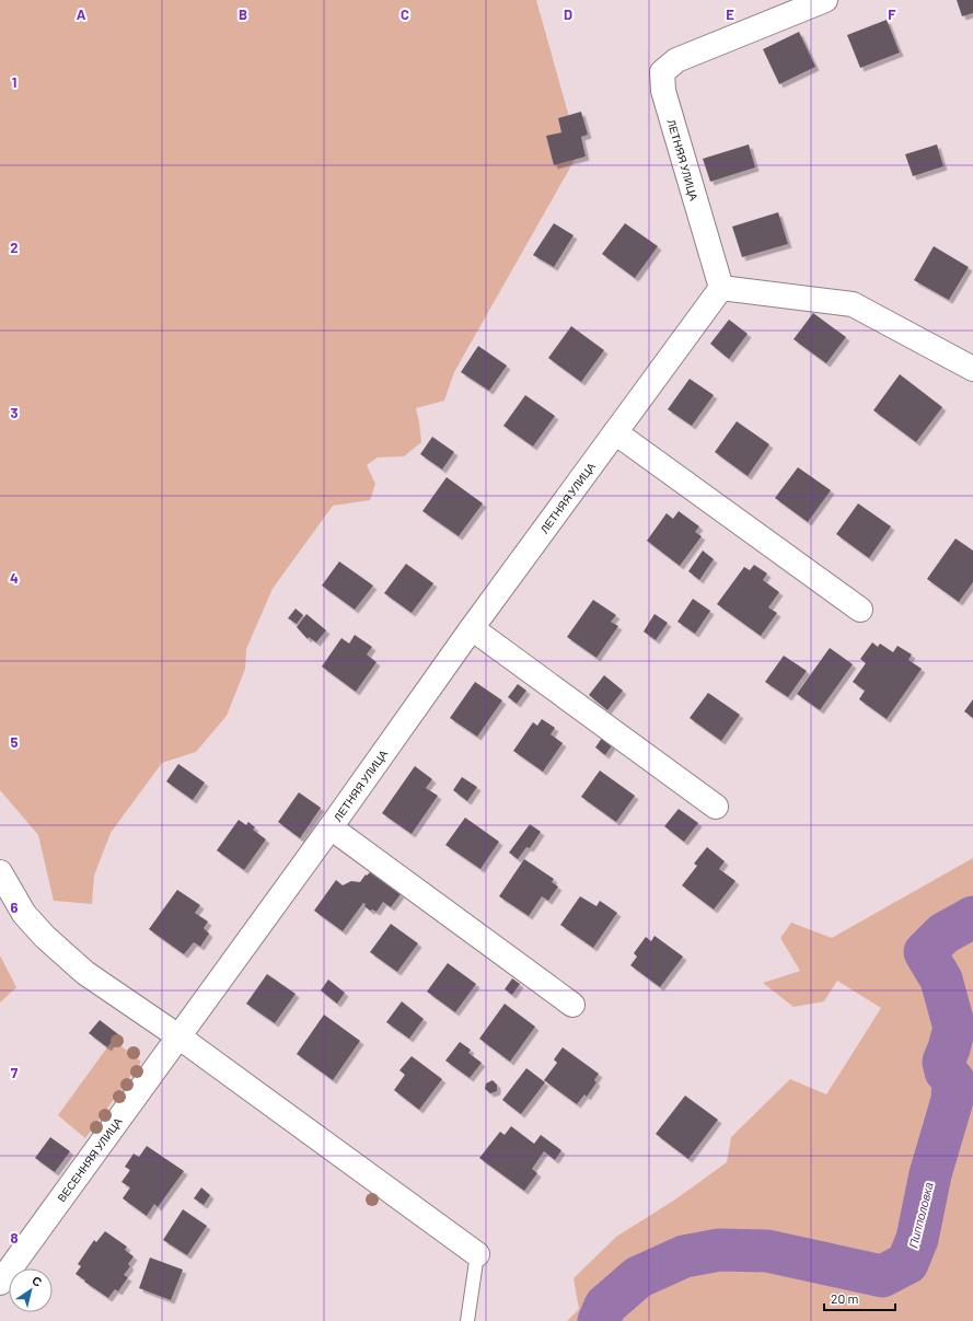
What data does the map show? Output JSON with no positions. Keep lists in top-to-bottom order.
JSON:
{
  "streets": {
    "street": ["ЛЕТНЯЯ УЛИЦА", "ВЕСЕННЯЯ УЛИЦА"]
  },
  "crossings": [
    ["ЛЕТНЯЯ УЛИЦА", "ВЕСЕННЯЯ УЛИЦА"]
  ],
  "water": ["Пипполовка"],
  "scale_bar": "20 m",
  "north": "top right",
  "grid": {
    "columns": [
      "A",
      "B",
      "C",
      "D",
      "E",
      "F"
    ],
    "rows": [
      "1",
      "2",
      "3",
      "4",
      "5",
      "6",
      "7",
      "8"
    ]
  }
}
